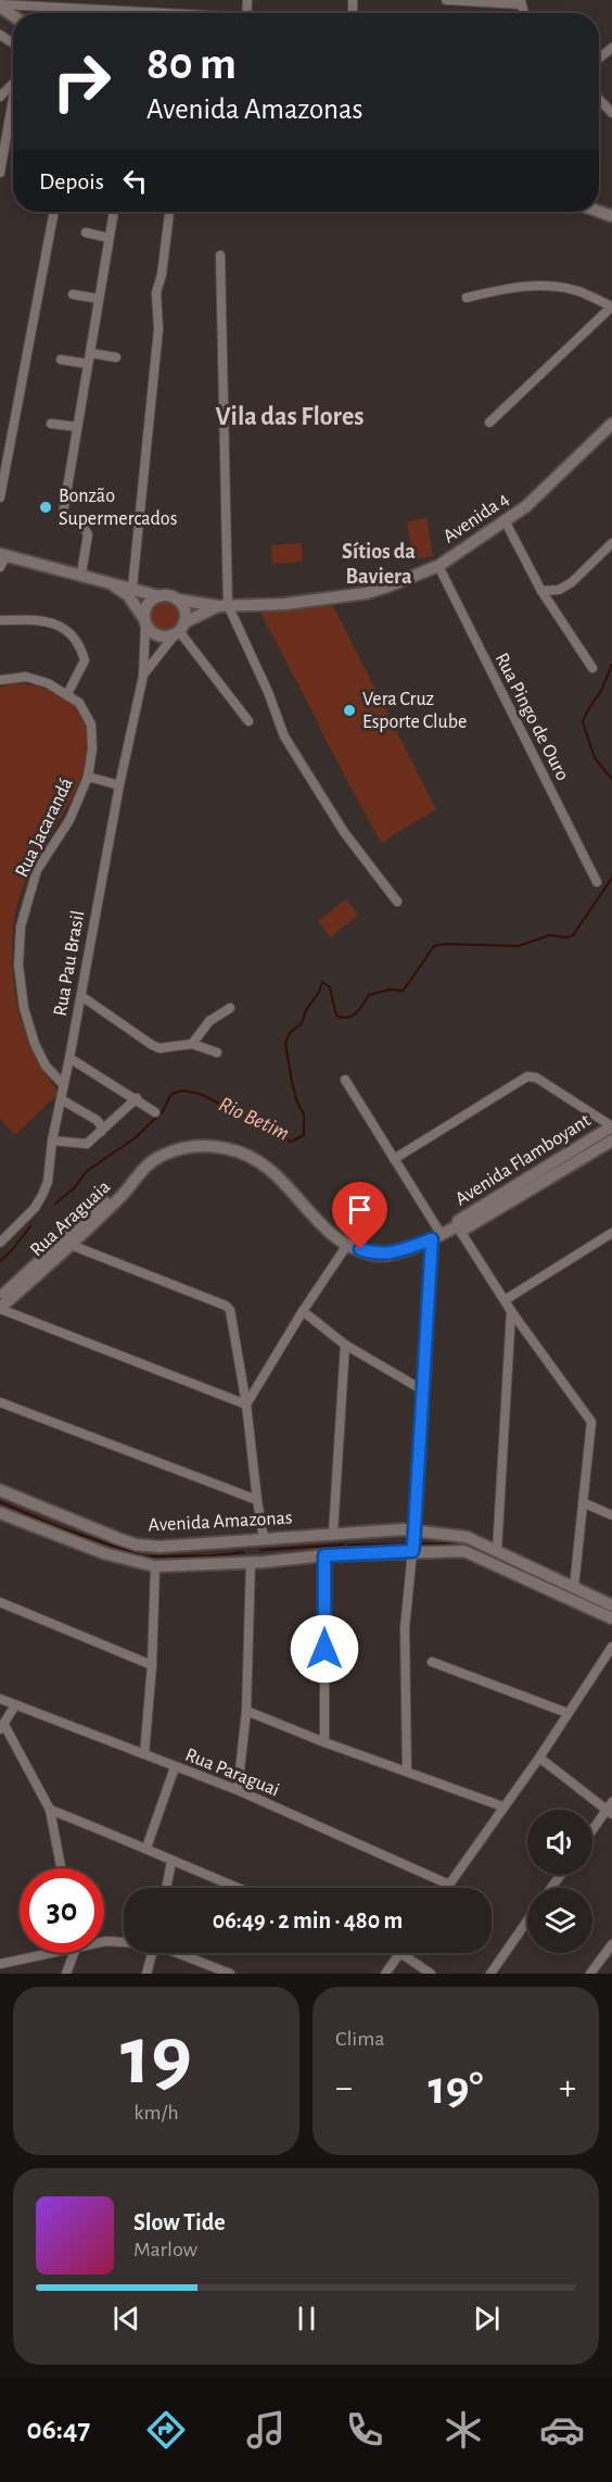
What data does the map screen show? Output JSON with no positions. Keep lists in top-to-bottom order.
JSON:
{
  "streets": {
    "street": [
      "Avenida 4",
      "Rua Pingo de Ouro",
      "Rua Jacarandá",
      "Rua Pau Brasil",
      "Avenida Flamboyant",
      "Rua Araguaia",
      "Avenida Amazonas",
      "Rua Paraguai"
    ]
  },
  "crossings": [
    ["Avenida 4", "Rua Pingo de Ouro"],
    ["Avenida 4", "Rua Pau Brasil"],
    ["Rua Jacarandá", "Rua Pau Brasil"],
    ["Avenida Flamboyant", "Rua Araguaia"]
  ],
  "districts": ["Vila das Flores", "Sítios da Baviera"],
  "water": ["Rio Betim"],
  "places": ["Bonzão Supermercados", "Vera Cruz Esporte Clube"],
  "page": {
    "turn": ["80 m", "Avenida Amazonas"],
    "then": "Depois",
    "limit": "30",
    "trip": "06:49 · 2 min · 480 m",
    "tile": [
      ["19", "km/h"],
      "Clima"
    ],
    "heat": ["−", "19°", "+"],
    "song": ["Slow Tide", "Marlow"],
    "tabs": "06:47"
  }
}
